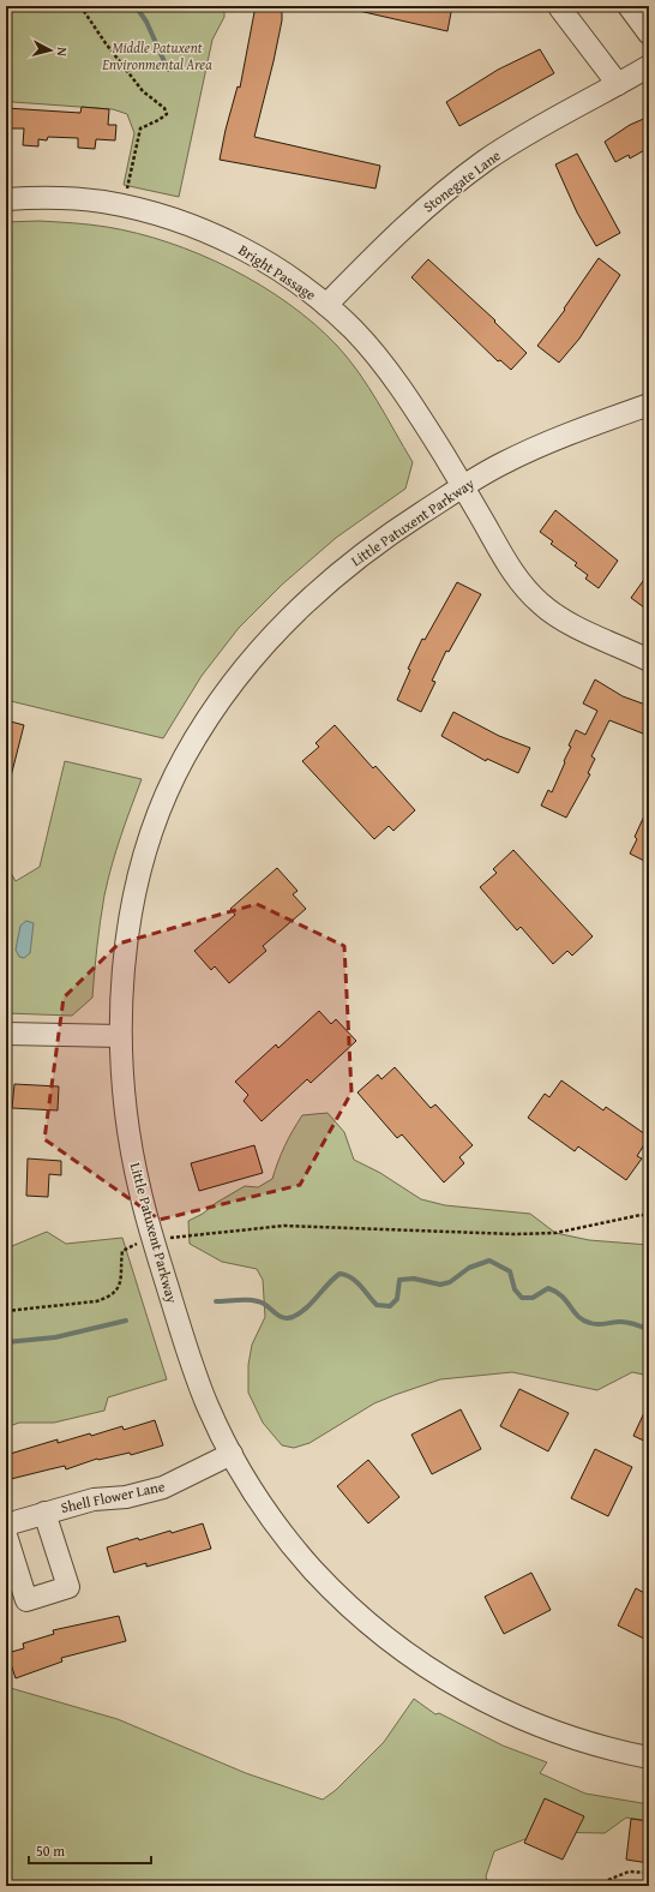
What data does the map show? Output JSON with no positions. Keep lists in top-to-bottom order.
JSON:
{
  "streets": {
    "street": [
      "Stonegate Lane",
      "Bright Passage",
      "Little Patuxent Parkway",
      "Shell Flower Lane"
    ]
  },
  "crossings": [
    ["Stonegate Lane", "Bright Passage"],
    ["Bright Passage", "Little Patuxent Parkway"],
    ["Little Patuxent Parkway", "Shell Flower Lane"]
  ],
  "parks": ["Middle Patuxent Environmental Area"],
  "scale_bar": "50 m",
  "north": "right"
}
